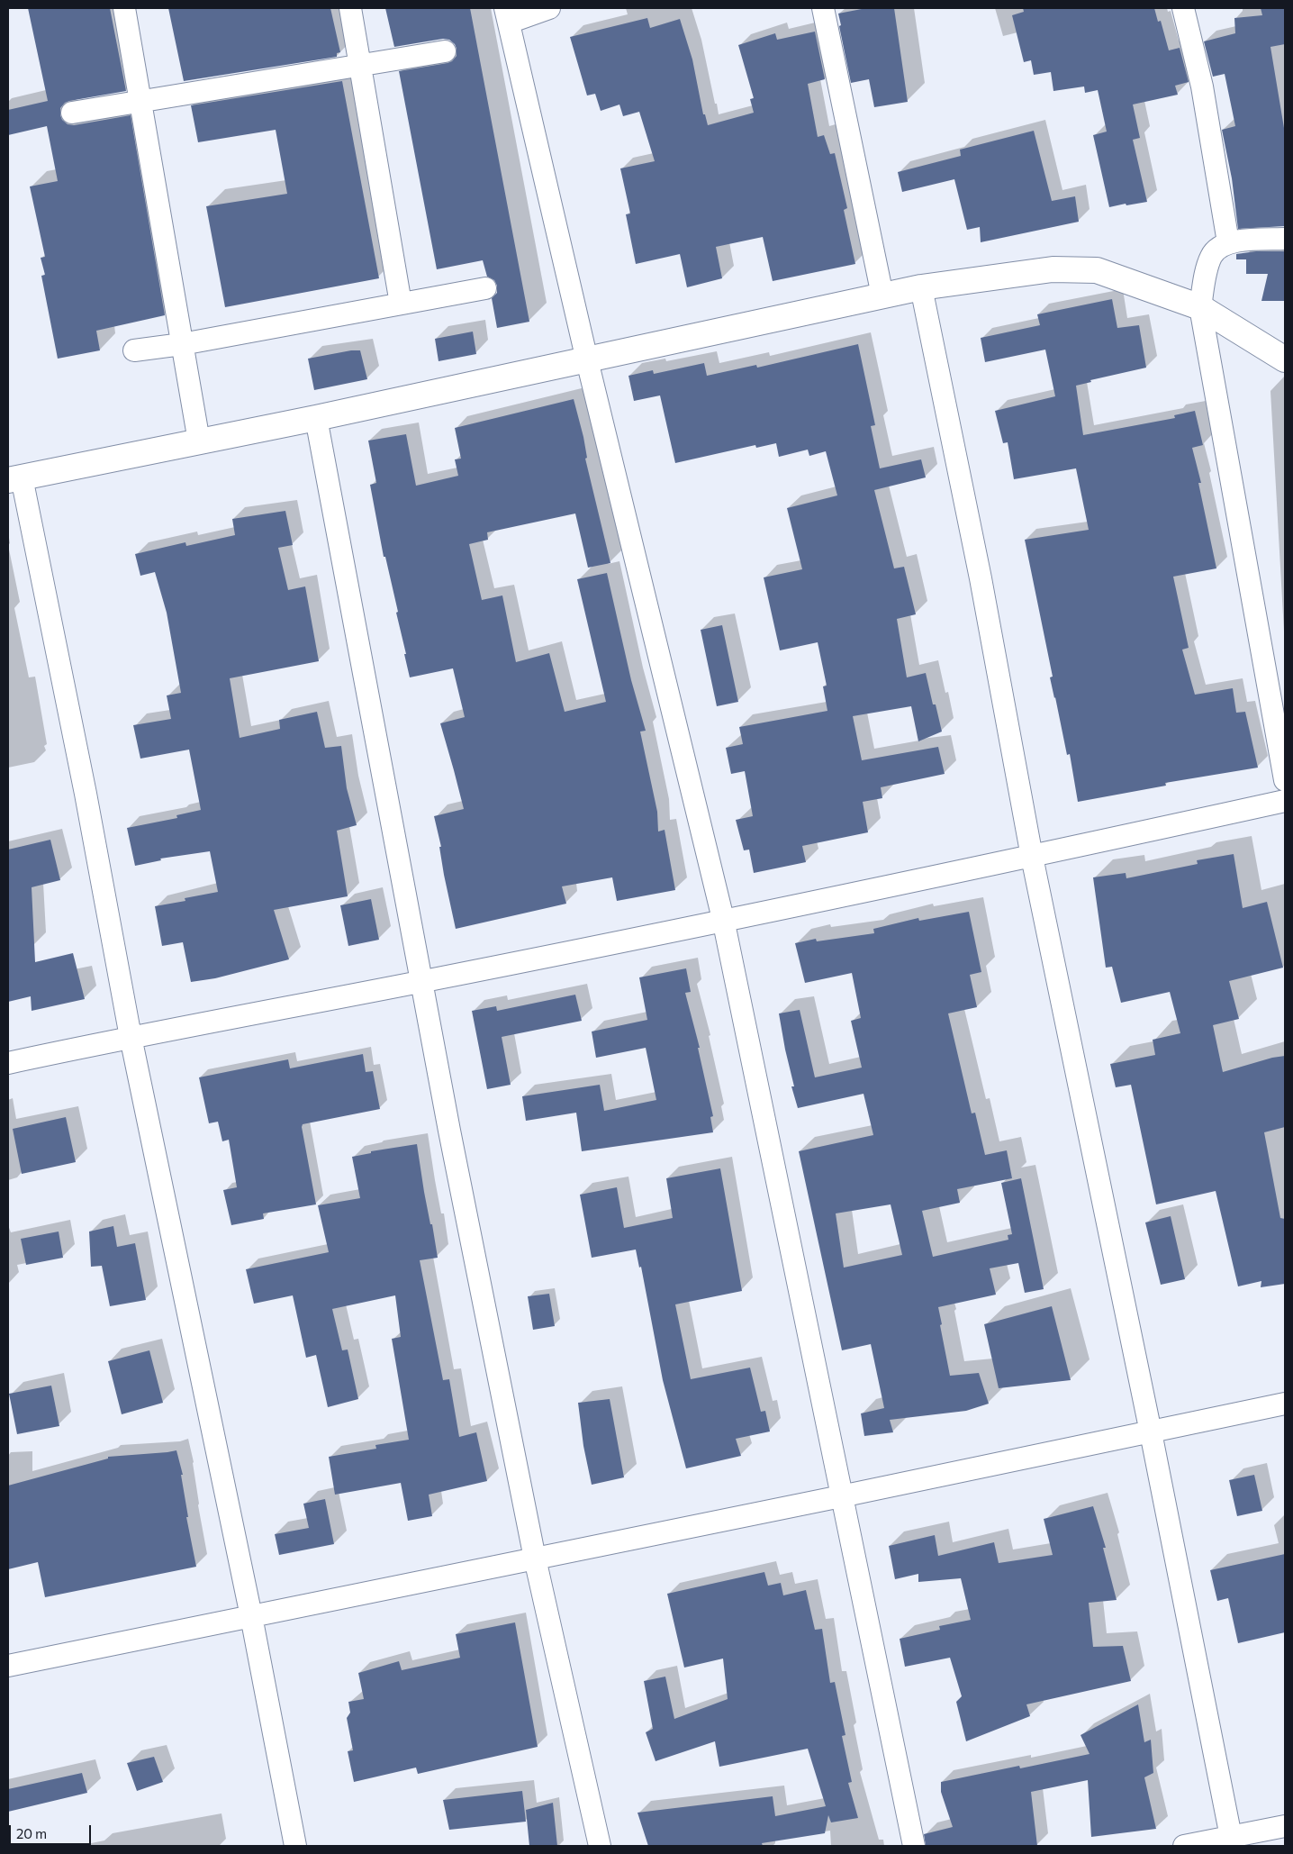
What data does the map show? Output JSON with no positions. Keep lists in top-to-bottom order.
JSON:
{
  "scale_bar": "20 m"
}
